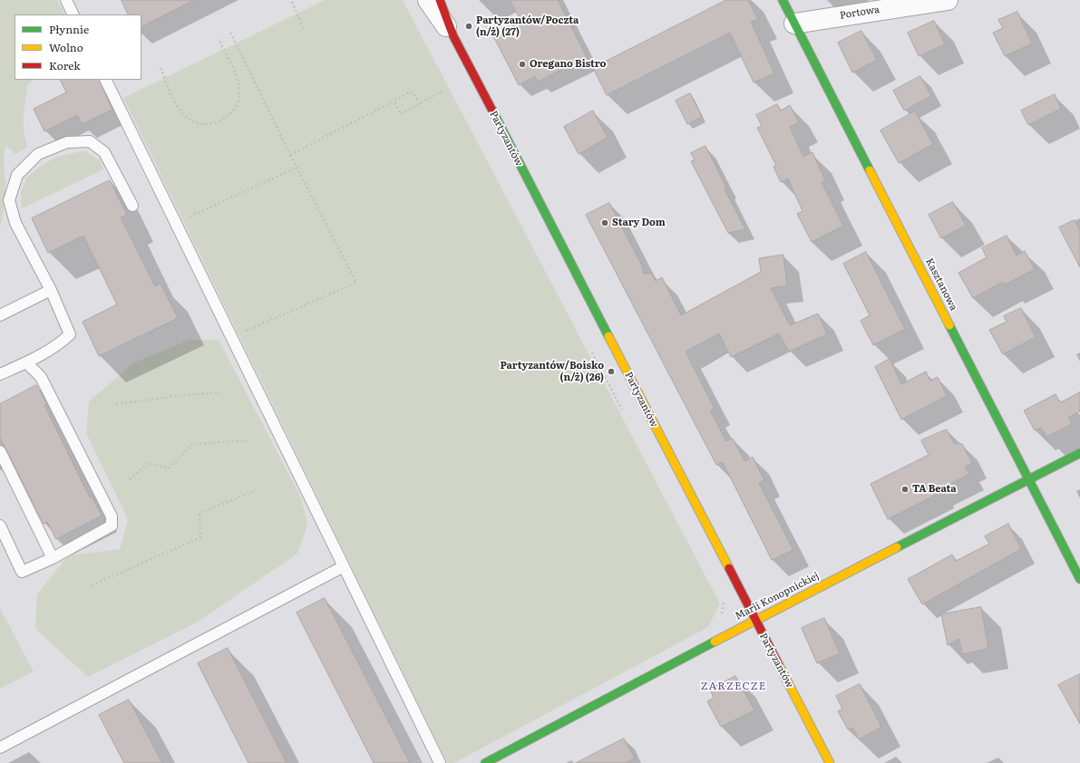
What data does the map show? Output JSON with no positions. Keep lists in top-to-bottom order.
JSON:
{
  "streets": {
    "street": [
      "Portowa",
      "Partyzantów",
      "Kasztanowa",
      "Marii Konopnickiej"
    ]
  },
  "crossings": [
    ["Portowa", "Kasztanowa"],
    ["Partyzantów", "Marii Konopnickiej"],
    ["Kasztanowa", "Marii Konopnickiej"]
  ],
  "districts": ["ZARZECZE"],
  "places": [
    "Partyzantów/Poczta (n/ż) (27)",
    "Oregano Bistro",
    "Stary Dom",
    "Partyzantów/Boisko (n/ż) (26)",
    "TA Beata"
  ],
  "legend": ["Płynnie", "Wolno", "Korek"]
}
